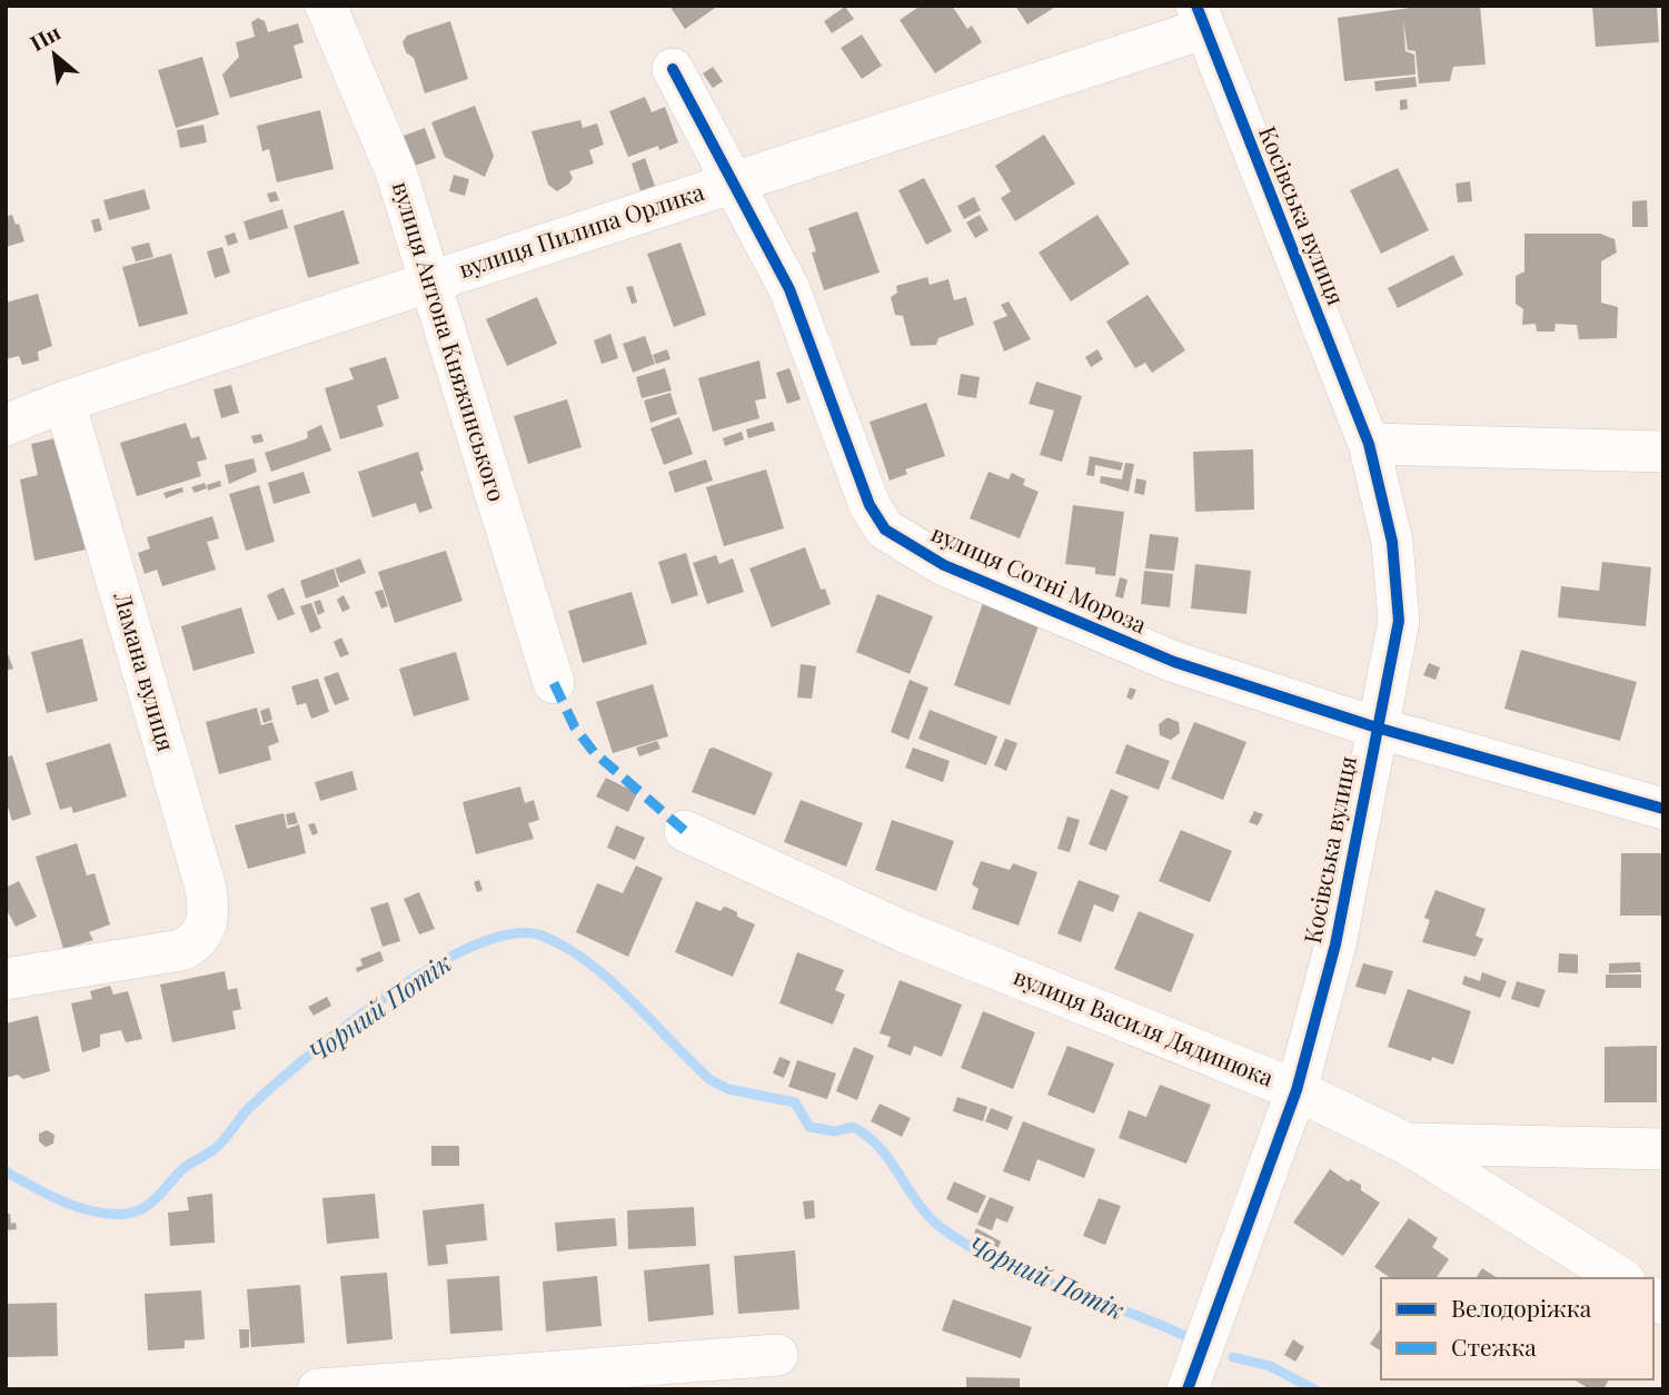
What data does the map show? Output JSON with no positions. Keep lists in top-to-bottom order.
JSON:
{
  "streets": {
    "street": [
      "Косівська вулиця",
      "вулиця Пилипа Орлика",
      "вулиця Антона Княжинського",
      "вулиця Сотні Мороза",
      "Ламана вулиця",
      "вулиця Василя Дядинюка"
    ]
  },
  "crossings": [
    ["Косівська вулиця", "вулиця Пилипа Орлика"],
    ["Косівська вулиця", "вулиця Сотні Мороза"],
    ["Косівська вулиця", "вулиця Василя Дядинюка"],
    ["вулиця Пилипа Орлика", "вулиця Антона Княжинського"],
    ["вулиця Пилипа Орлика", "вулиця Сотні Мороза"],
    ["вулиця Пилипа Орлика", "Ламана вулиця"]
  ],
  "water": ["Чорний Потік"],
  "legend": ["Велодоріжка", "Стежка"],
  "north": "top left"
}
